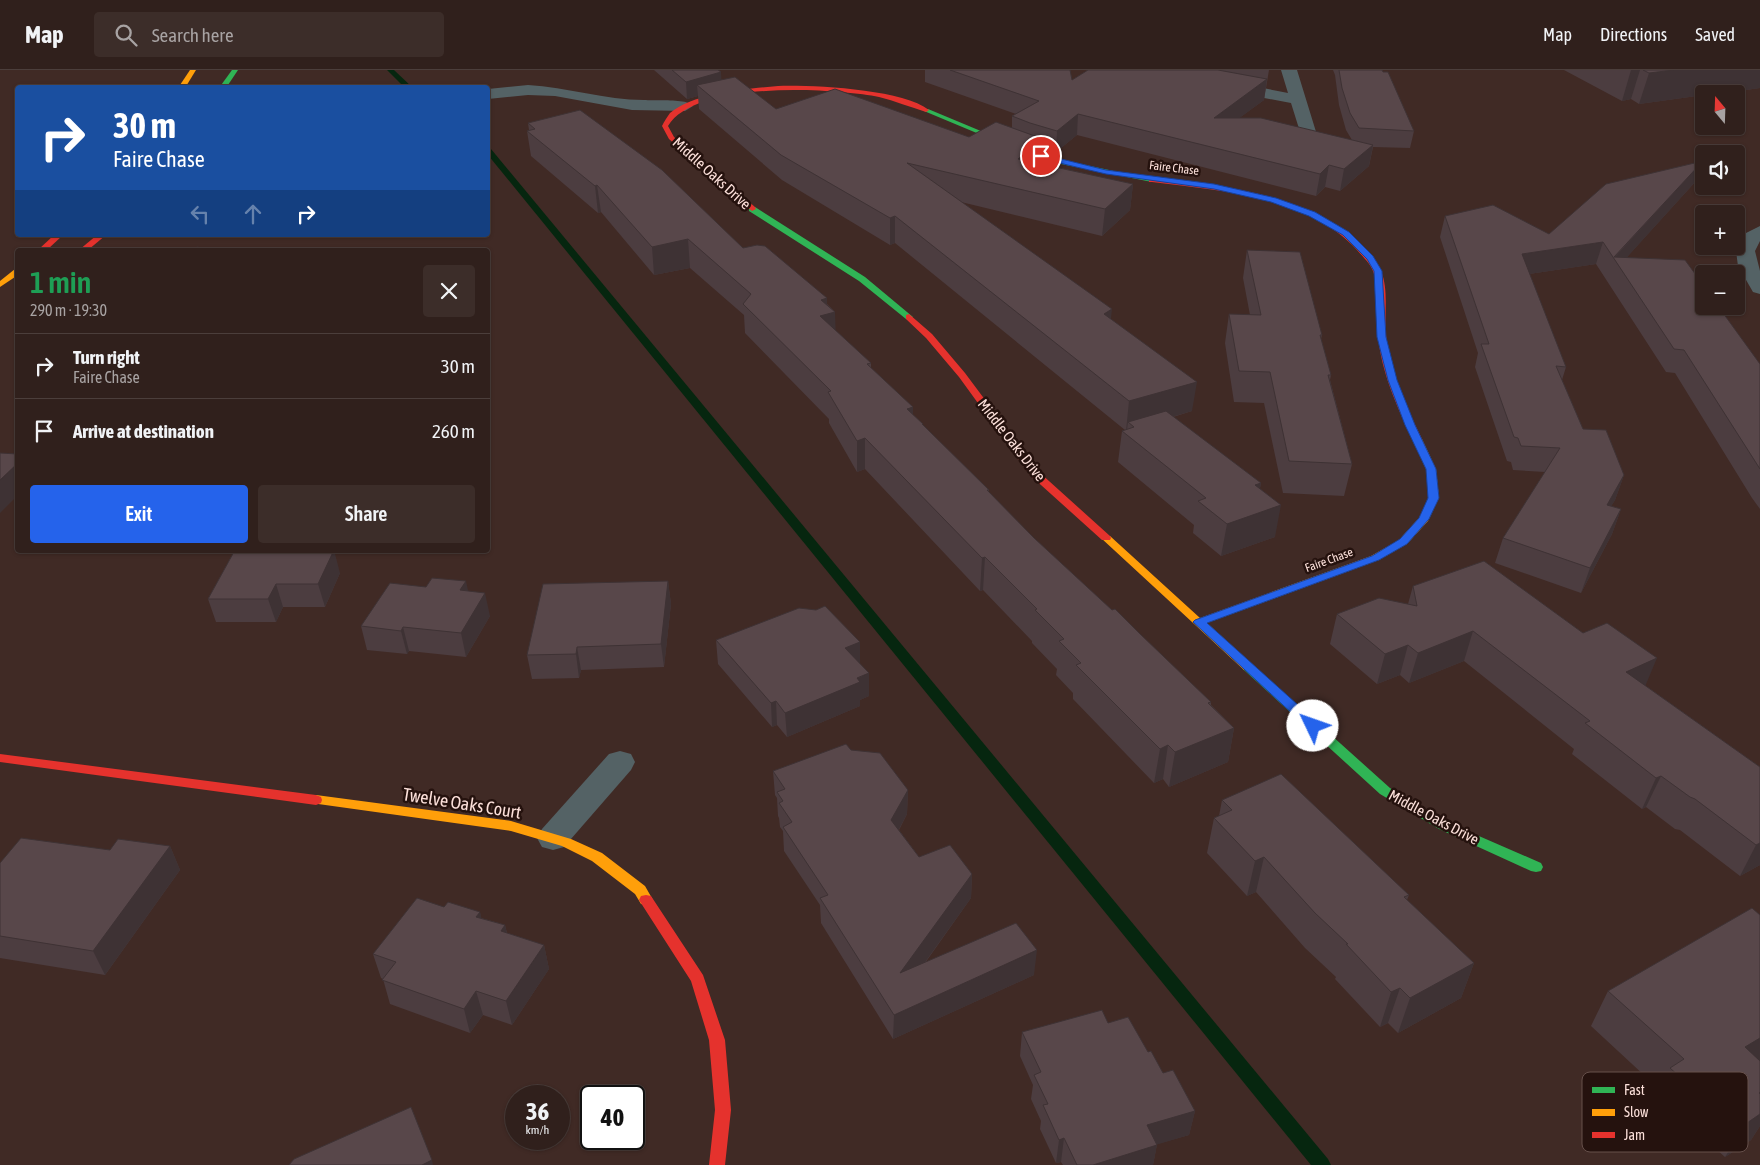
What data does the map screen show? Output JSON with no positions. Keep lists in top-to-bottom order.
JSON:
{
  "streets": {
    "street": ["Faire Chase", "Middle Oaks Drive", "Twelve Oaks Court"]
  },
  "crossings": [
    ["Faire Chase", "Middle Oaks Drive"]
  ],
  "legend": ["Fast", "Slow", "Jam"],
  "north": "top",
  "page": {
    "header": "Map",
    "search": "Search here",
    "nav": ["Map", "Directions", "Saved"],
    "map_buttons": ["+", "−"],
    "turn": ["30 m", "Faire Chase"],
    "heading": ["1 min", "290 m · 19:30"],
    "list": [
      {
        "name": "Turn right",
        "note": "Faire Chase",
        "value": "30 m"
      },
      {
        "name": "Arrive at destination",
        "value": "260 m"
      }
    ],
    "buttons": ["Exit", "Share"],
    "speed": "36 km/h",
    "limit": "40"
  }
}
